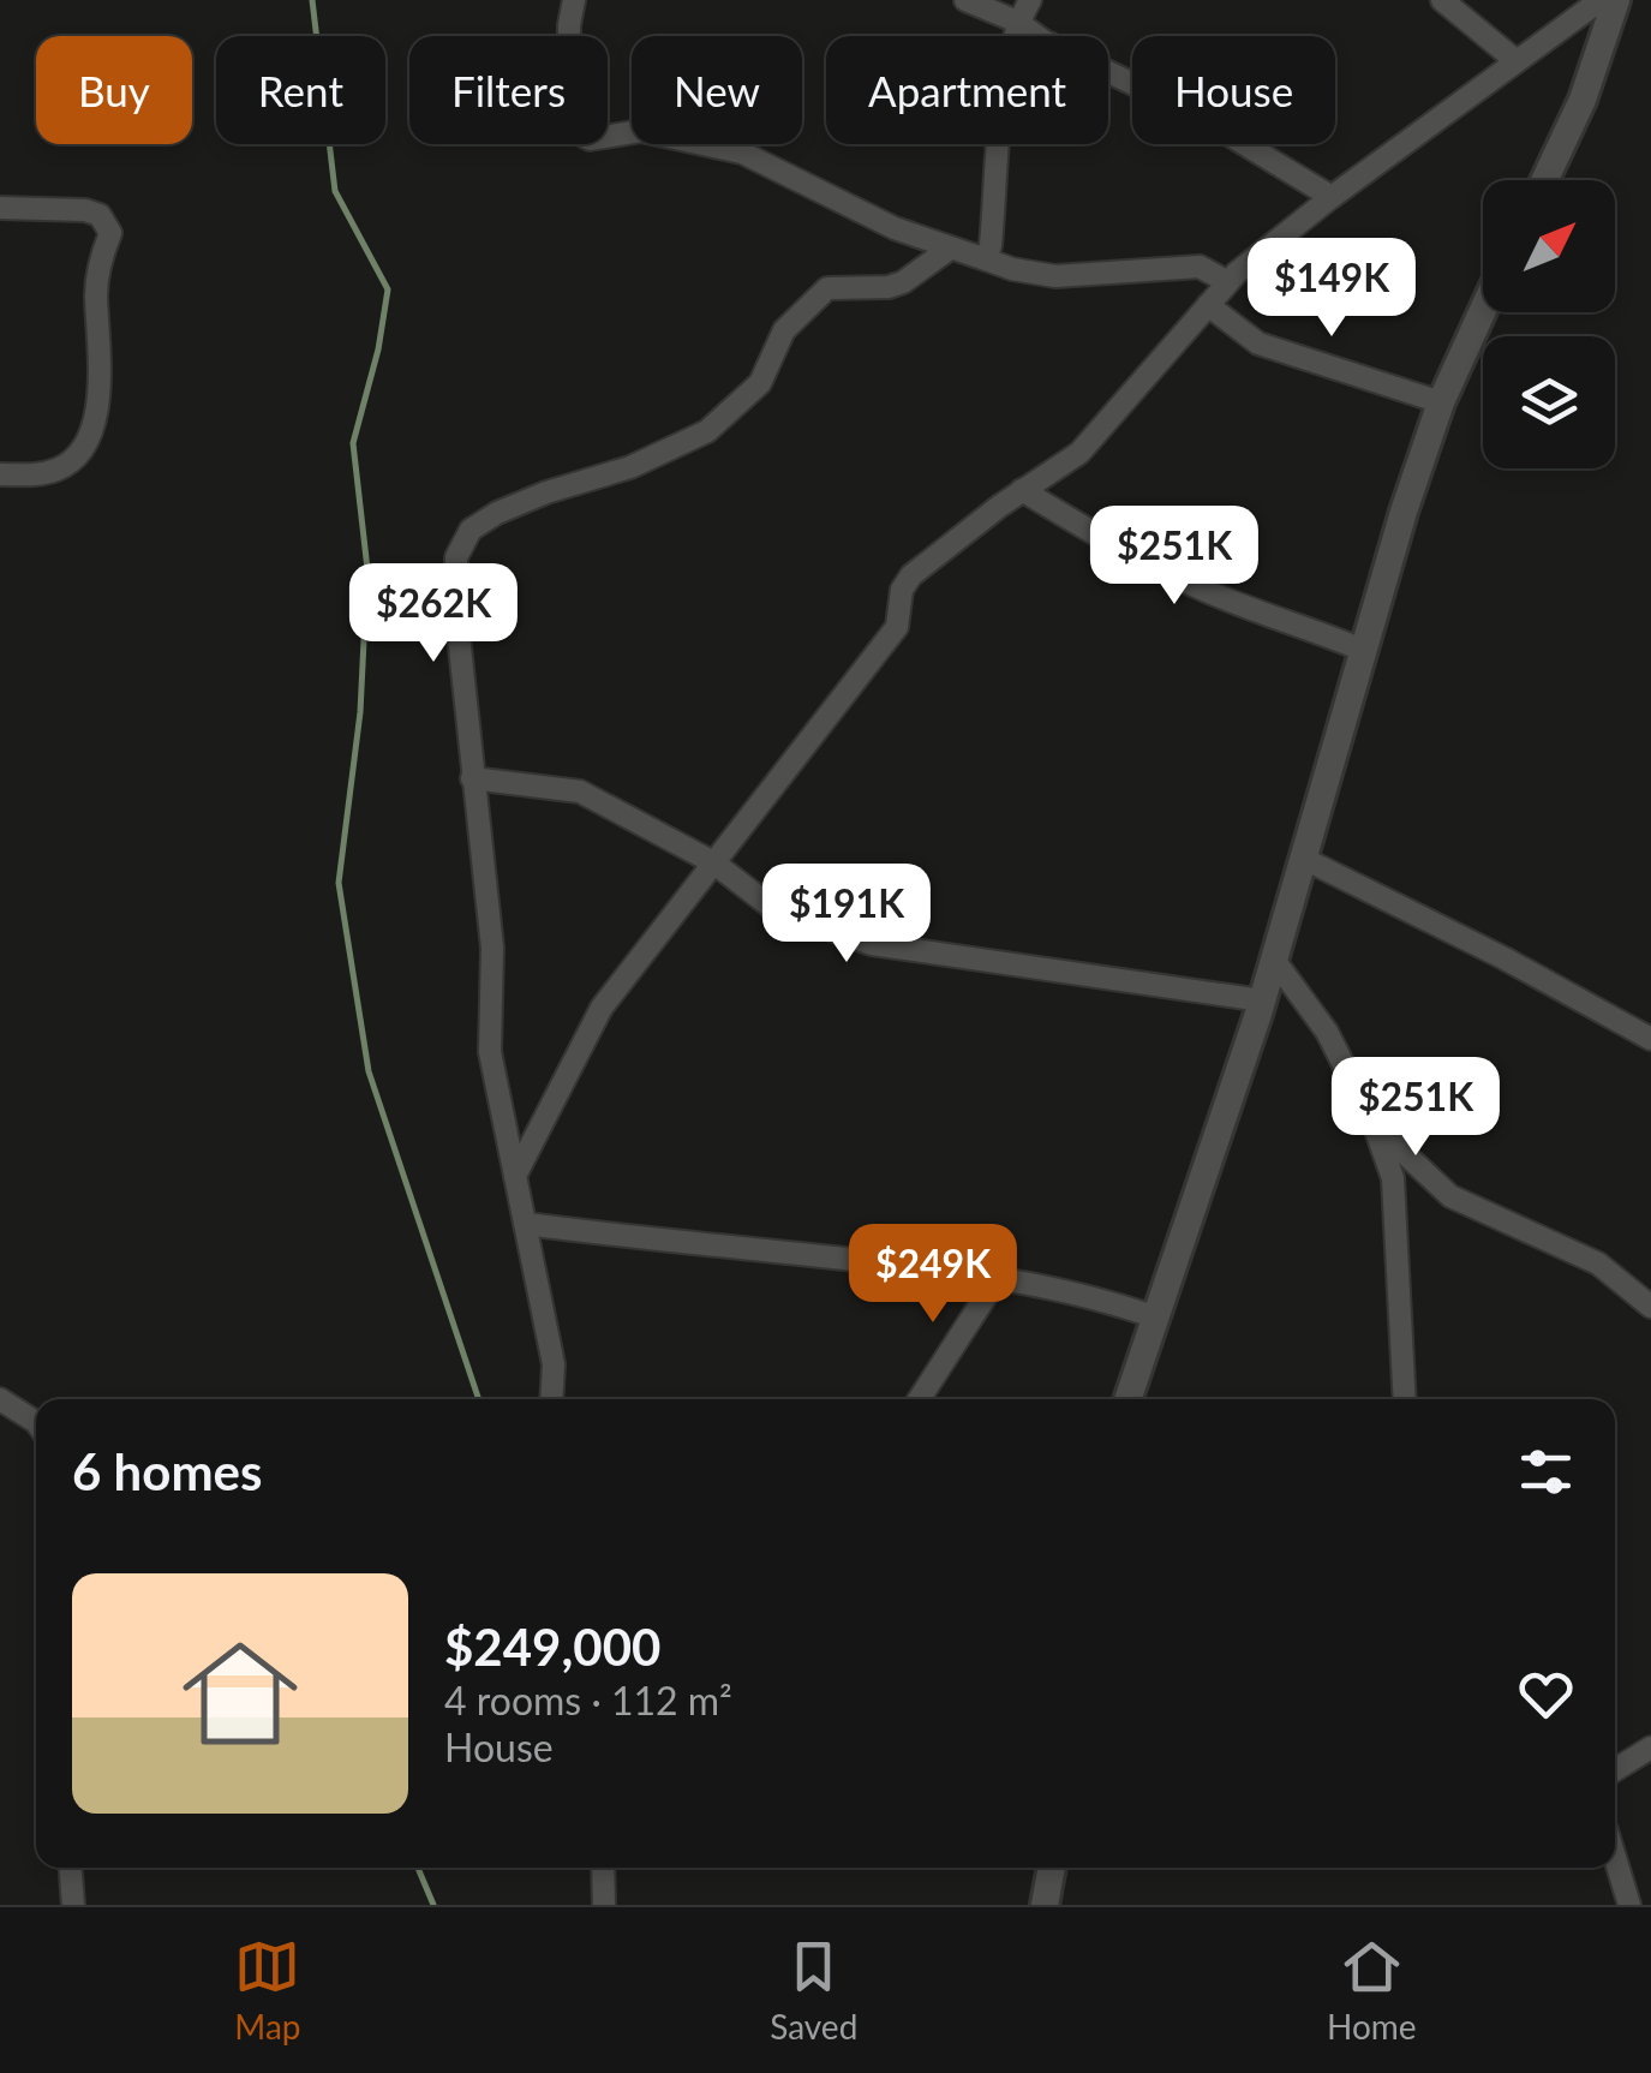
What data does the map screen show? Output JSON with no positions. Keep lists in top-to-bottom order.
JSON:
{
  "north": "top right",
  "page": {
    "chip": [
      "Buy",
      "Rent",
      "Filters",
      "New",
      "Apartment",
      "House"
    ],
    "price": [
      "$149K",
      "$251K",
      "$262K",
      "$191K",
      "$251K",
      "$249K"
    ],
    "heading": "6 homes",
    "list": [
      {
        "name": "$249,000",
        "note": "4 rooms · 112 m² · House"
      }
    ],
    "tabs": ["Map", "Saved", "Home"]
  }
}
